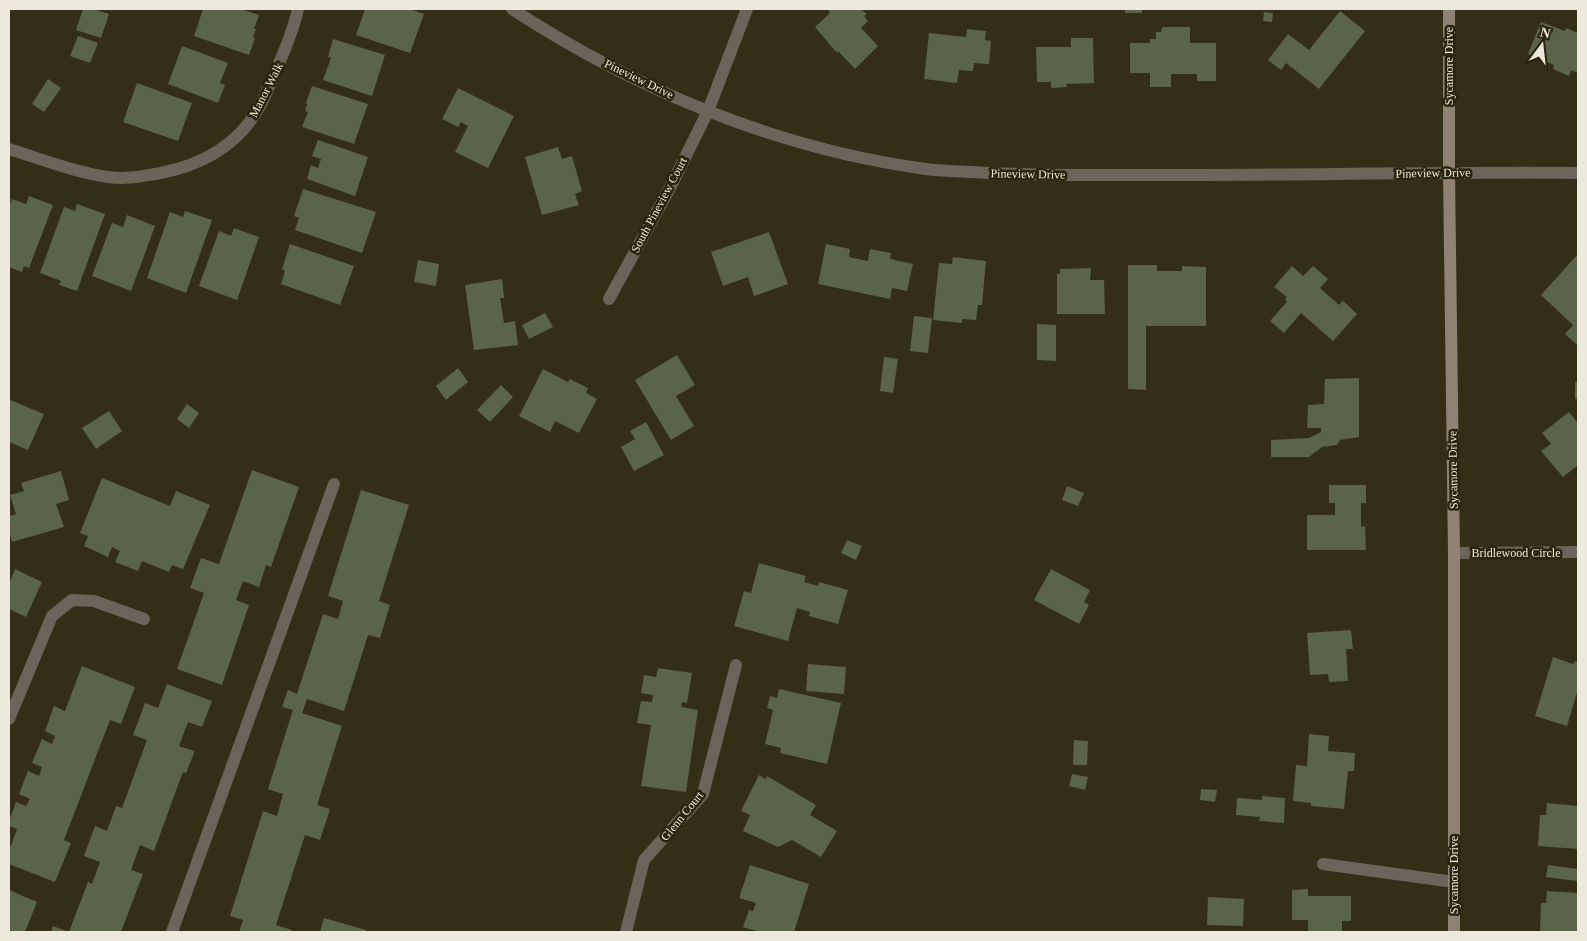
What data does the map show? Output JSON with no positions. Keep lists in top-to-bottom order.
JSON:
{
  "streets": {
    "street": [
      "Sycamore Drive",
      "Pineview Drive",
      "Manor Walk",
      "South Pineview Court",
      "Bridlewood Circle",
      "Glenn Court"
    ]
  },
  "crossings": [
    ["Sycamore Drive", "Pineview Drive"],
    ["Sycamore Drive", "Bridlewood Circle"],
    ["Pineview Drive", "South Pineview Court"]
  ],
  "north": "top"
}
